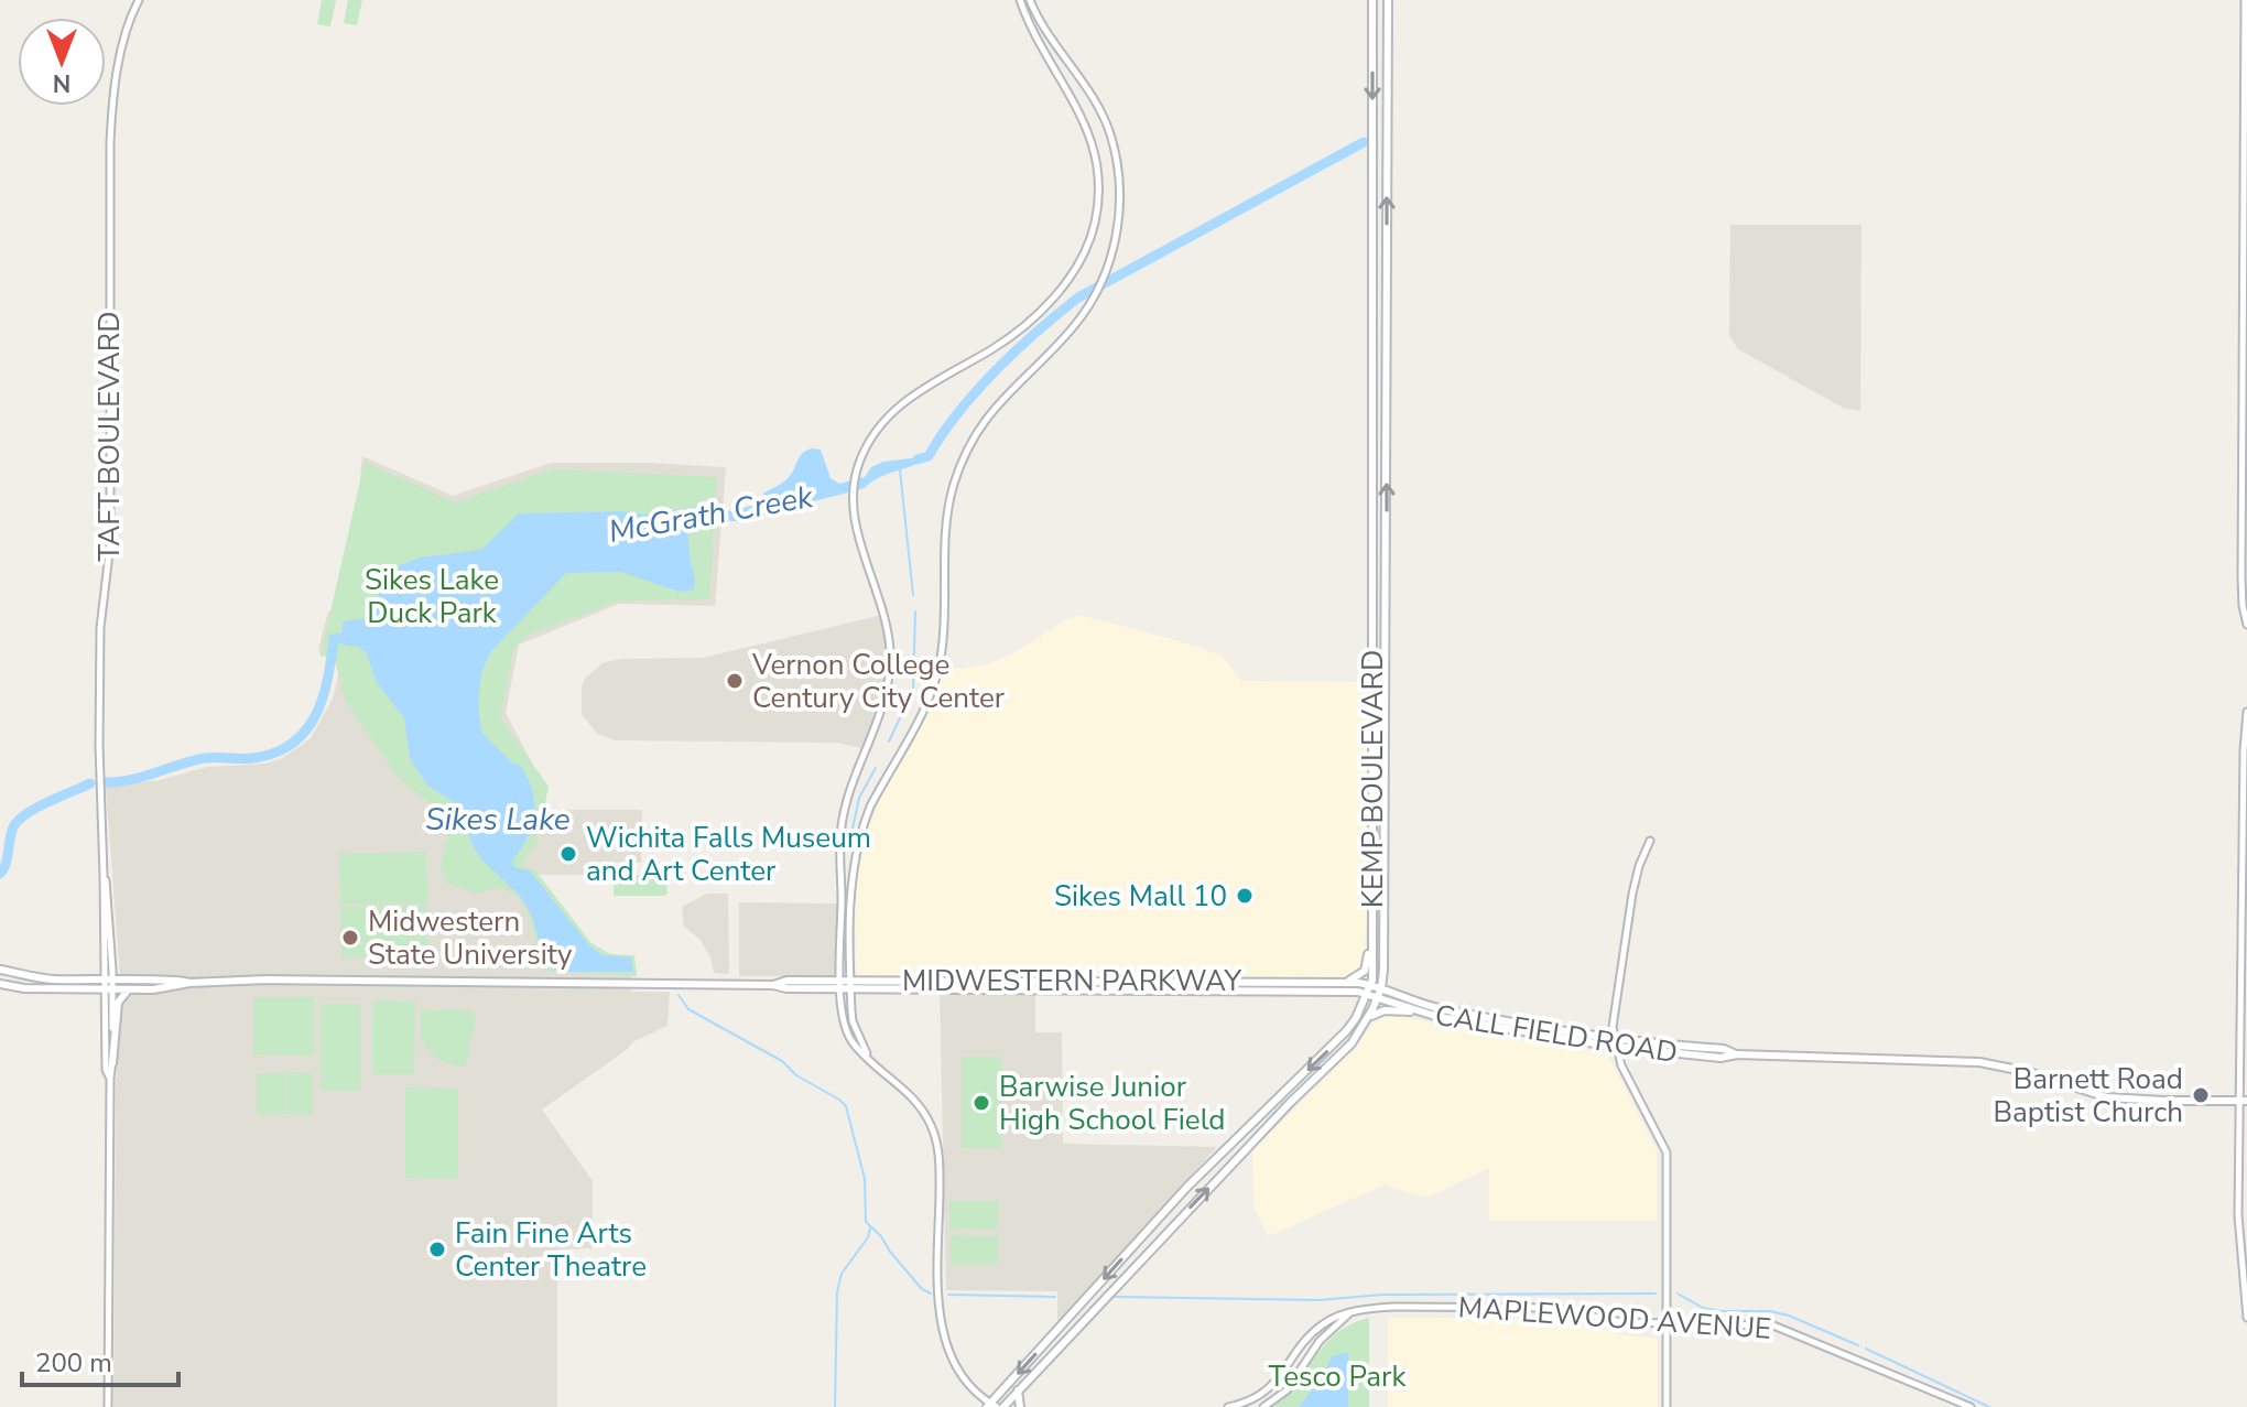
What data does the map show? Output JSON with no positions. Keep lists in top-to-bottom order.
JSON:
{
  "streets": {
    "main road": ["KEMP BOULEVARD", "MIDWESTERN PARKWAY", "CALL FIELD ROAD"],
    "street": ["TAFT BOULEVARD", "MAPLEWOOD AVENUE"]
  },
  "crossings": [
    ["TAFT BOULEVARD", "MIDWESTERN PARKWAY"],
    ["KEMP BOULEVARD", "MIDWESTERN PARKWAY"],
    ["KEMP BOULEVARD", "CALL FIELD ROAD"]
  ],
  "water": ["McGrath Creek", "Sikes Lake"],
  "parks": ["Sikes Lake Duck Park", "Tesco Park"],
  "places": [
    "Vernon College Century City Center",
    "Wichita Falls Museum and Art Center",
    "Sikes Mall 10",
    "Midwestern State University",
    "Barnett Road Baptist Church",
    "Barwise Junior High School Field",
    "Fain Fine Arts Center Theatre"
  ],
  "scale_bar": "200 m",
  "north": "bottom"
}
